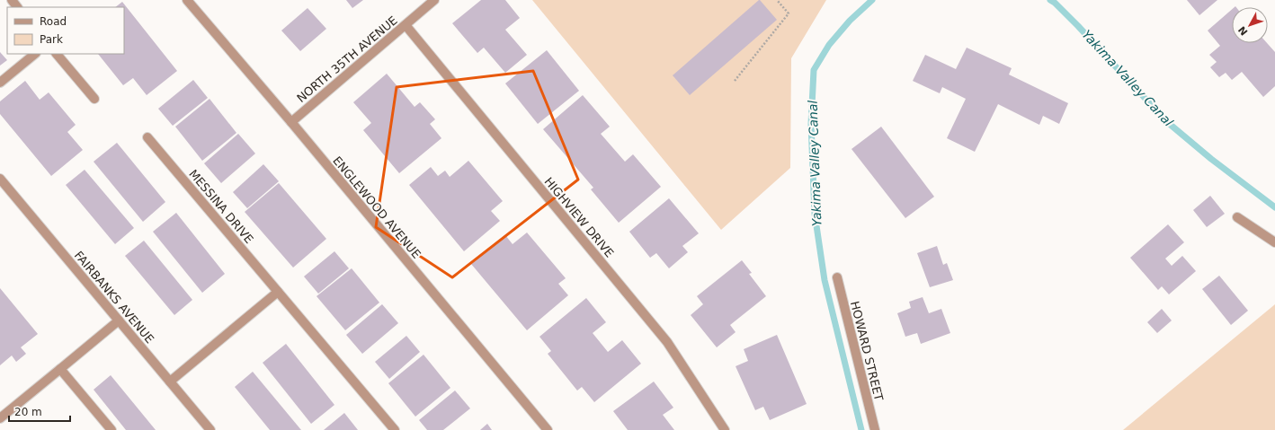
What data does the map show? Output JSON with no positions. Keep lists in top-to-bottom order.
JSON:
{
  "streets": {
    "street": [
      "NORTH 35TH AVENUE",
      "MESSINA DRIVE",
      "ENGLEWOOD AVENUE",
      "HIGHVIEW DRIVE",
      "FAIRBANKS AVENUE",
      "HOWARD STREET"
    ]
  },
  "crossings": [
    ["NORTH 35TH AVENUE", "ENGLEWOOD AVENUE"],
    ["NORTH 35TH AVENUE", "HIGHVIEW DRIVE"]
  ],
  "water": ["Yakima Valley Canal"],
  "legend": ["Road", "Park"],
  "scale_bar": "20 m",
  "north": "bottom left"
}
